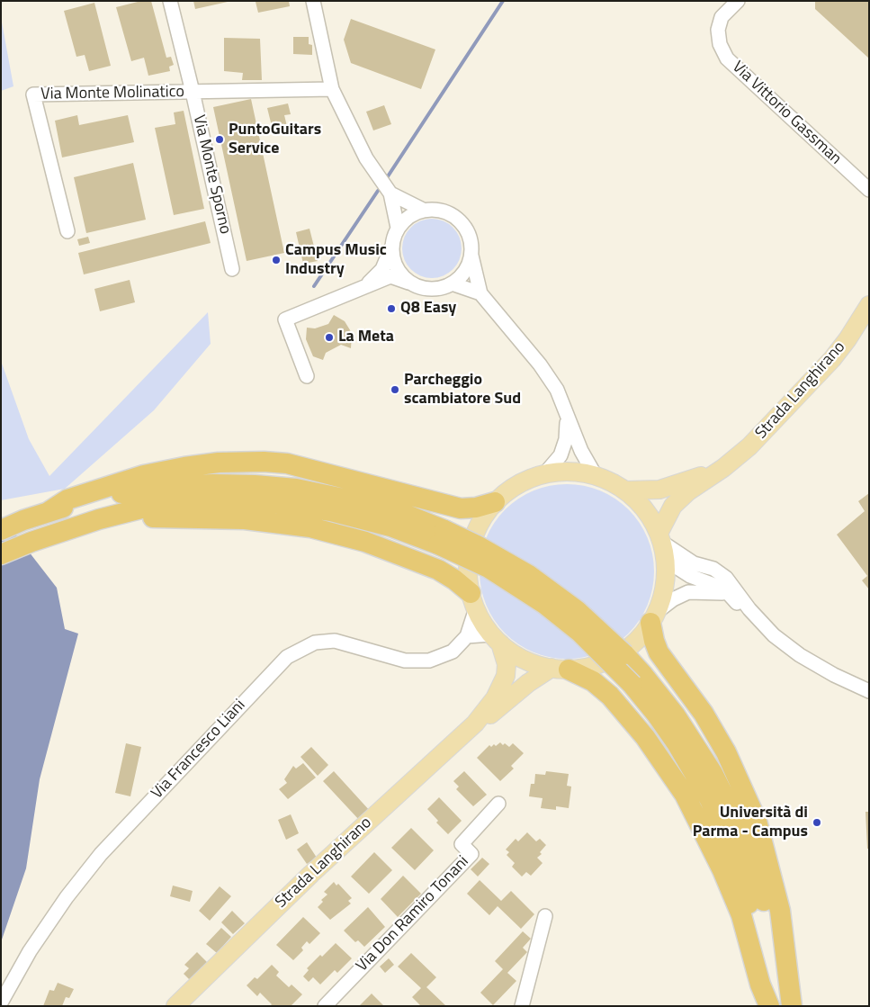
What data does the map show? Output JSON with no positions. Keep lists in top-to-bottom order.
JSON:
{
  "streets": {
    "main road": ["Strada Langhirano"],
    "street": [
      "Via Monte Molinatico",
      "Via Vittorio Gassman",
      "Via Monte Sporno",
      "Via Francesco Liani",
      "Via Don Ramiro Tonani"
    ]
  },
  "crossings": [
    ["Via Monte Molinatico", "Via Monte Sporno"],
    ["Strada Langhirano", "Via Francesco Liani"]
  ],
  "places": [
    "PuntoGuitars Service",
    "Campus Music Industry",
    "Q8 Easy",
    "La Meta",
    "Parcheggio scambiatore Sud",
    "Università di Parma - Campus"
  ]
}
